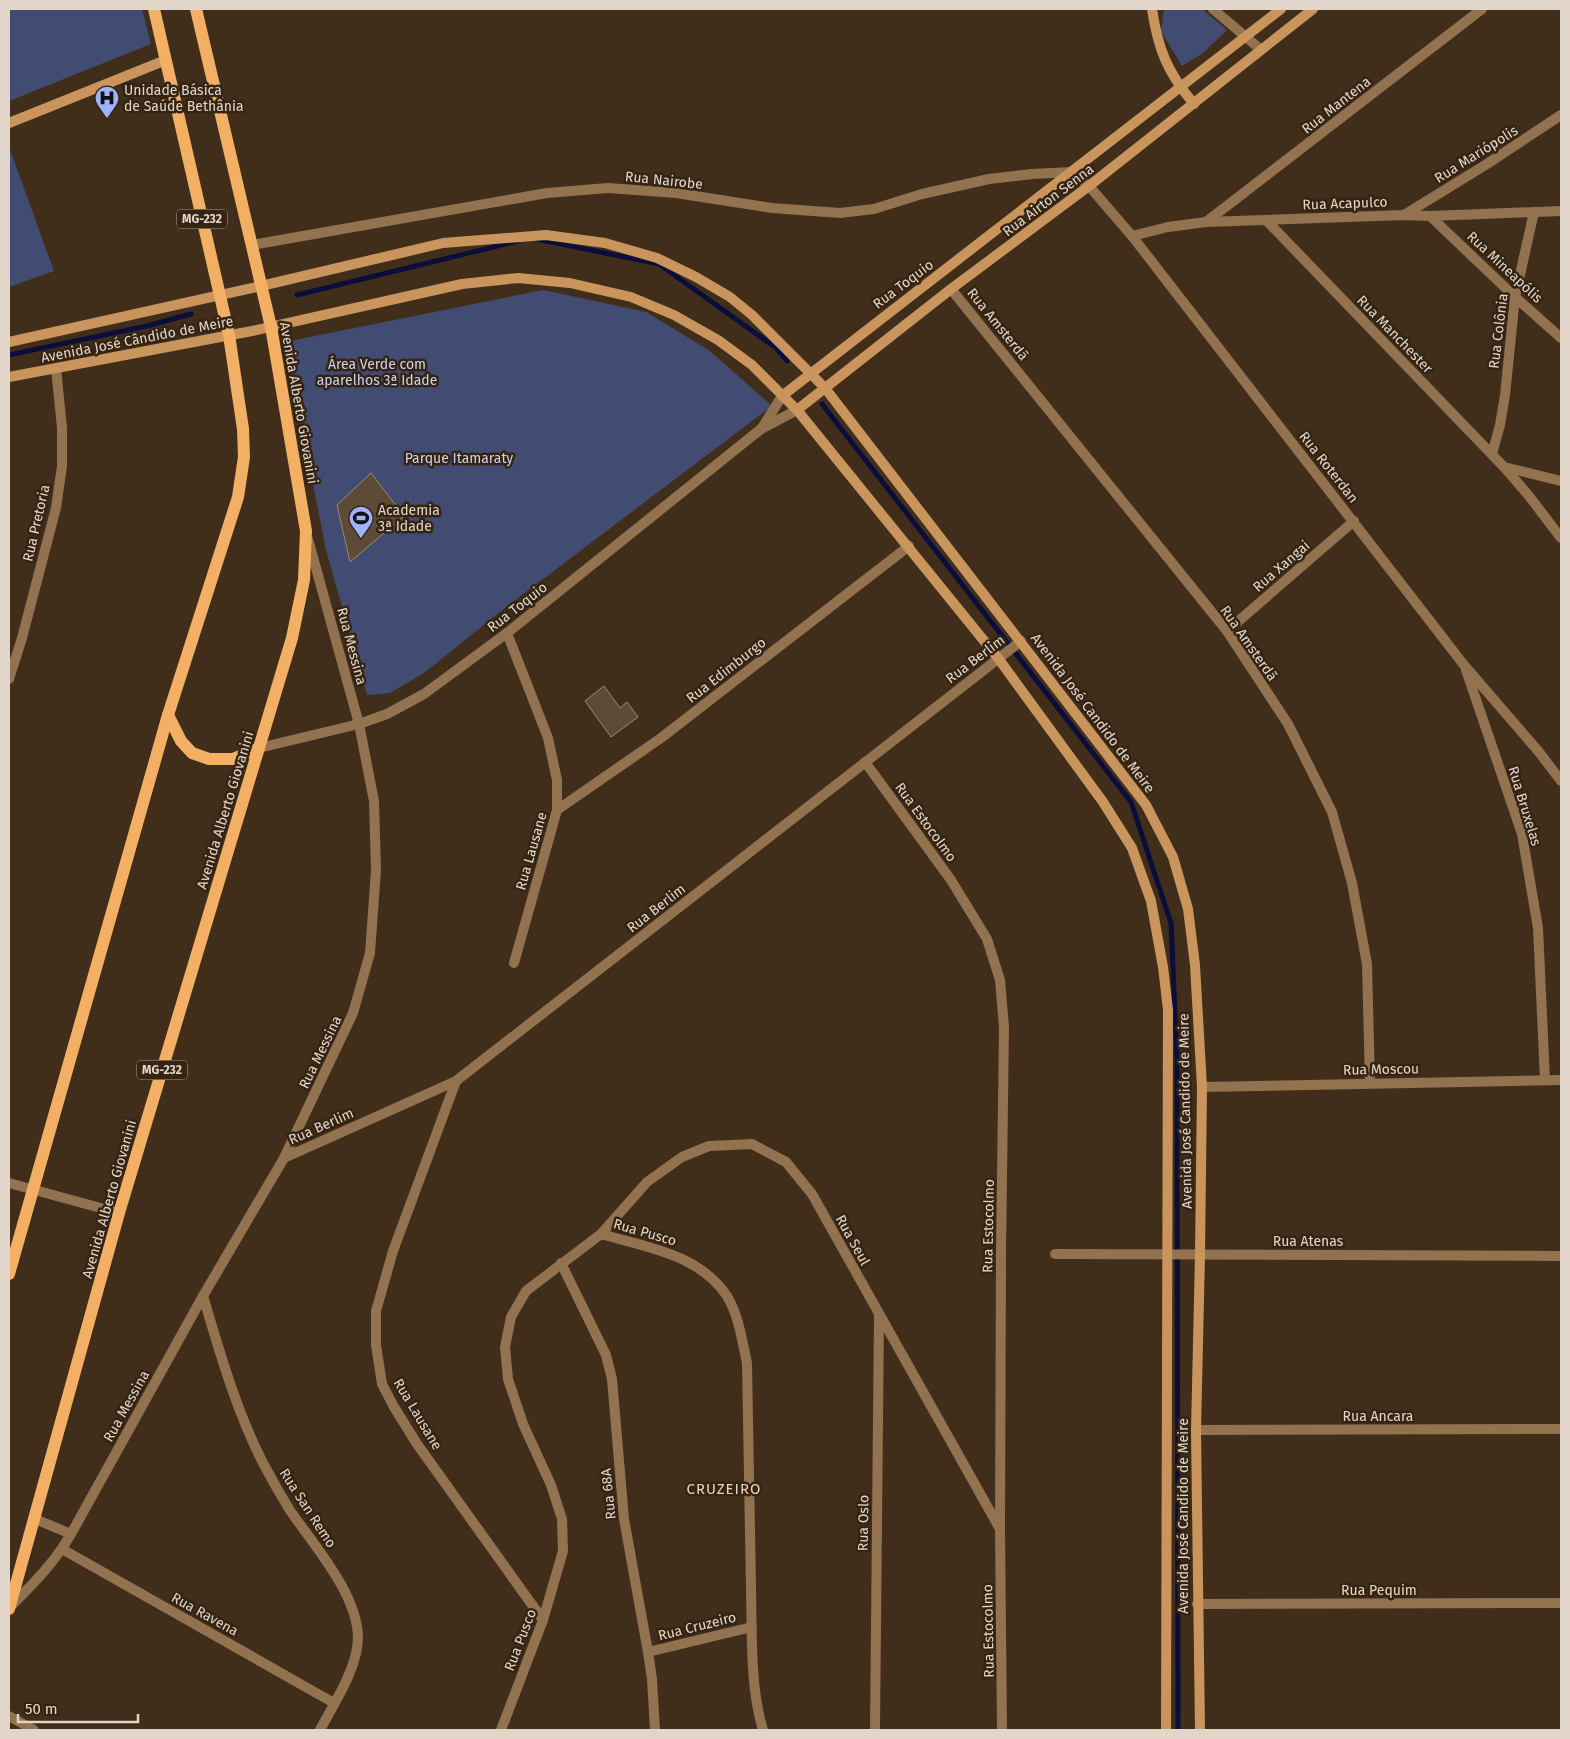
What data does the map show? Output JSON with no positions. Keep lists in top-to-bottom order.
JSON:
{
  "streets": {
    "main road": ["MG-232", "Avenida Alberto Giovanini"],
    "street": [
      "Rua Mantena",
      "Rua Mariópolis",
      "Rua Nairobe",
      "Rua Airton Senna",
      "Rua Acapulco",
      "Rua Mineapólis",
      "Rua Toquio",
      "Rua Amsterdã",
      "Rua Colônia",
      "Rua Manchester",
      "Avenida José Cândido de Meire",
      "Rua Roterdan",
      "Rua Pretoria",
      "Rua Xangai",
      "Rua Messina",
      "Rua Berlim",
      "Rua Edimburgo",
      "Avenida José Candido de Meire",
      "Rua Bruxelas",
      "Rua Estocolmo",
      "Rua Lausane",
      "Rua Moscou",
      "Rua Pusco",
      "Rua Seul",
      "Rua Atenas",
      "Rua Ancara",
      "Rua 68A",
      "Rua San Remo",
      "Rua Oslo",
      "Rua Pequim",
      "Rua Ravena",
      "Rua Cruzeiro"
    ]
  },
  "crossings": [
    ["Rua Mantena", "Rua Acapulco"],
    ["Rua Mariópolis", "Rua Acapulco"],
    ["Rua Nairobe", "Rua Airton Senna"],
    ["Rua Nairobe", "Rua Toquio"],
    ["Rua Nairobe", "Avenida Alberto Giovanini"],
    ["Rua Nairobe", "Rua Roterdan"],
    ["Rua Airton Senna", "Rua Toquio"],
    ["Rua Airton Senna", "Rua Amsterdã"],
    ["Rua Airton Senna", "Rua Roterdan"],
    ["Rua Airton Senna", "Avenida José Candido de Meire"],
    ["Rua Acapulco", "Rua Mineapólis"],
    ["Rua Acapulco", "Rua Colônia"],
    ["Rua Acapulco", "Rua Manchester"],
    ["Rua Acapulco", "Rua Roterdan"],
    ["MG-232", "Avenida José Cândido de Meire"],
    ["Rua Mineapólis", "Rua Colônia"],
    ["Rua Toquio", "Avenida Alberto Giovanini"],
    ["Rua Toquio", "Rua Roterdan"],
    ["Rua Toquio", "Rua Messina"],
    ["Rua Toquio", "Avenida José Candido de Meire"],
    ["Rua Toquio", "Rua Lausane"],
    ["Rua Amsterdã", "Rua Xangai"],
    ["Rua Amsterdã", "Rua Moscou"],
    ["Rua Colônia", "Rua Manchester"],
    ["Avenida José Cândido de Meire", "Avenida Alberto Giovanini"],
    ["Avenida José Cândido de Meire", "Rua Pretoria"],
    ["Avenida José Cândido de Meire", "Avenida José Candido de Meire"],
    ["Avenida Alberto Giovanini", "Rua Messina"],
    ["Avenida Alberto Giovanini", "Avenida José Candido de Meire"],
    ["Rua Roterdan", "Rua Xangai"],
    ["Rua Roterdan", "Rua Bruxelas"],
    ["Rua Messina", "Rua Berlim"],
    ["Rua Messina", "Rua San Remo"],
    ["Rua Messina", "Rua Ravena"],
    ["Rua Berlim", "Avenida José Candido de Meire"],
    ["Rua Berlim", "Rua Estocolmo"],
    ["Rua Berlim", "Rua Lausane"],
    ["Rua Edimburgo", "Avenida José Candido de Meire"],
    ["Rua Edimburgo", "Rua Lausane"],
    ["Avenida José Candido de Meire", "Rua Moscou"],
    ["Avenida José Candido de Meire", "Rua Atenas"],
    ["Avenida José Candido de Meire", "Rua Ancara"],
    ["Avenida José Candido de Meire", "Rua Pequim"],
    ["Rua Bruxelas", "Rua Moscou"],
    ["Rua Estocolmo", "Rua Seul"],
    ["Rua Lausane", "Rua Pusco"],
    ["Rua Pusco", "Rua Seul"],
    ["Rua Pusco", "Rua 68A"],
    ["Rua Pusco", "Rua Cruzeiro"],
    ["Rua Seul", "Rua Oslo"],
    ["Rua 68A", "Rua Cruzeiro"],
    ["Rua San Remo", "Rua Ravena"]
  ],
  "districts": ["CRUZEIRO"],
  "parks": ["Área Verde com aparelhos 3ª Idade", "Parque Itamaraty"],
  "places": {
    "hospital": ["Unidade Básica de Saúde Bethânia"],
    "sports": ["Academia 3ª Idade"]
  },
  "scale_bar": "50 m"
}
